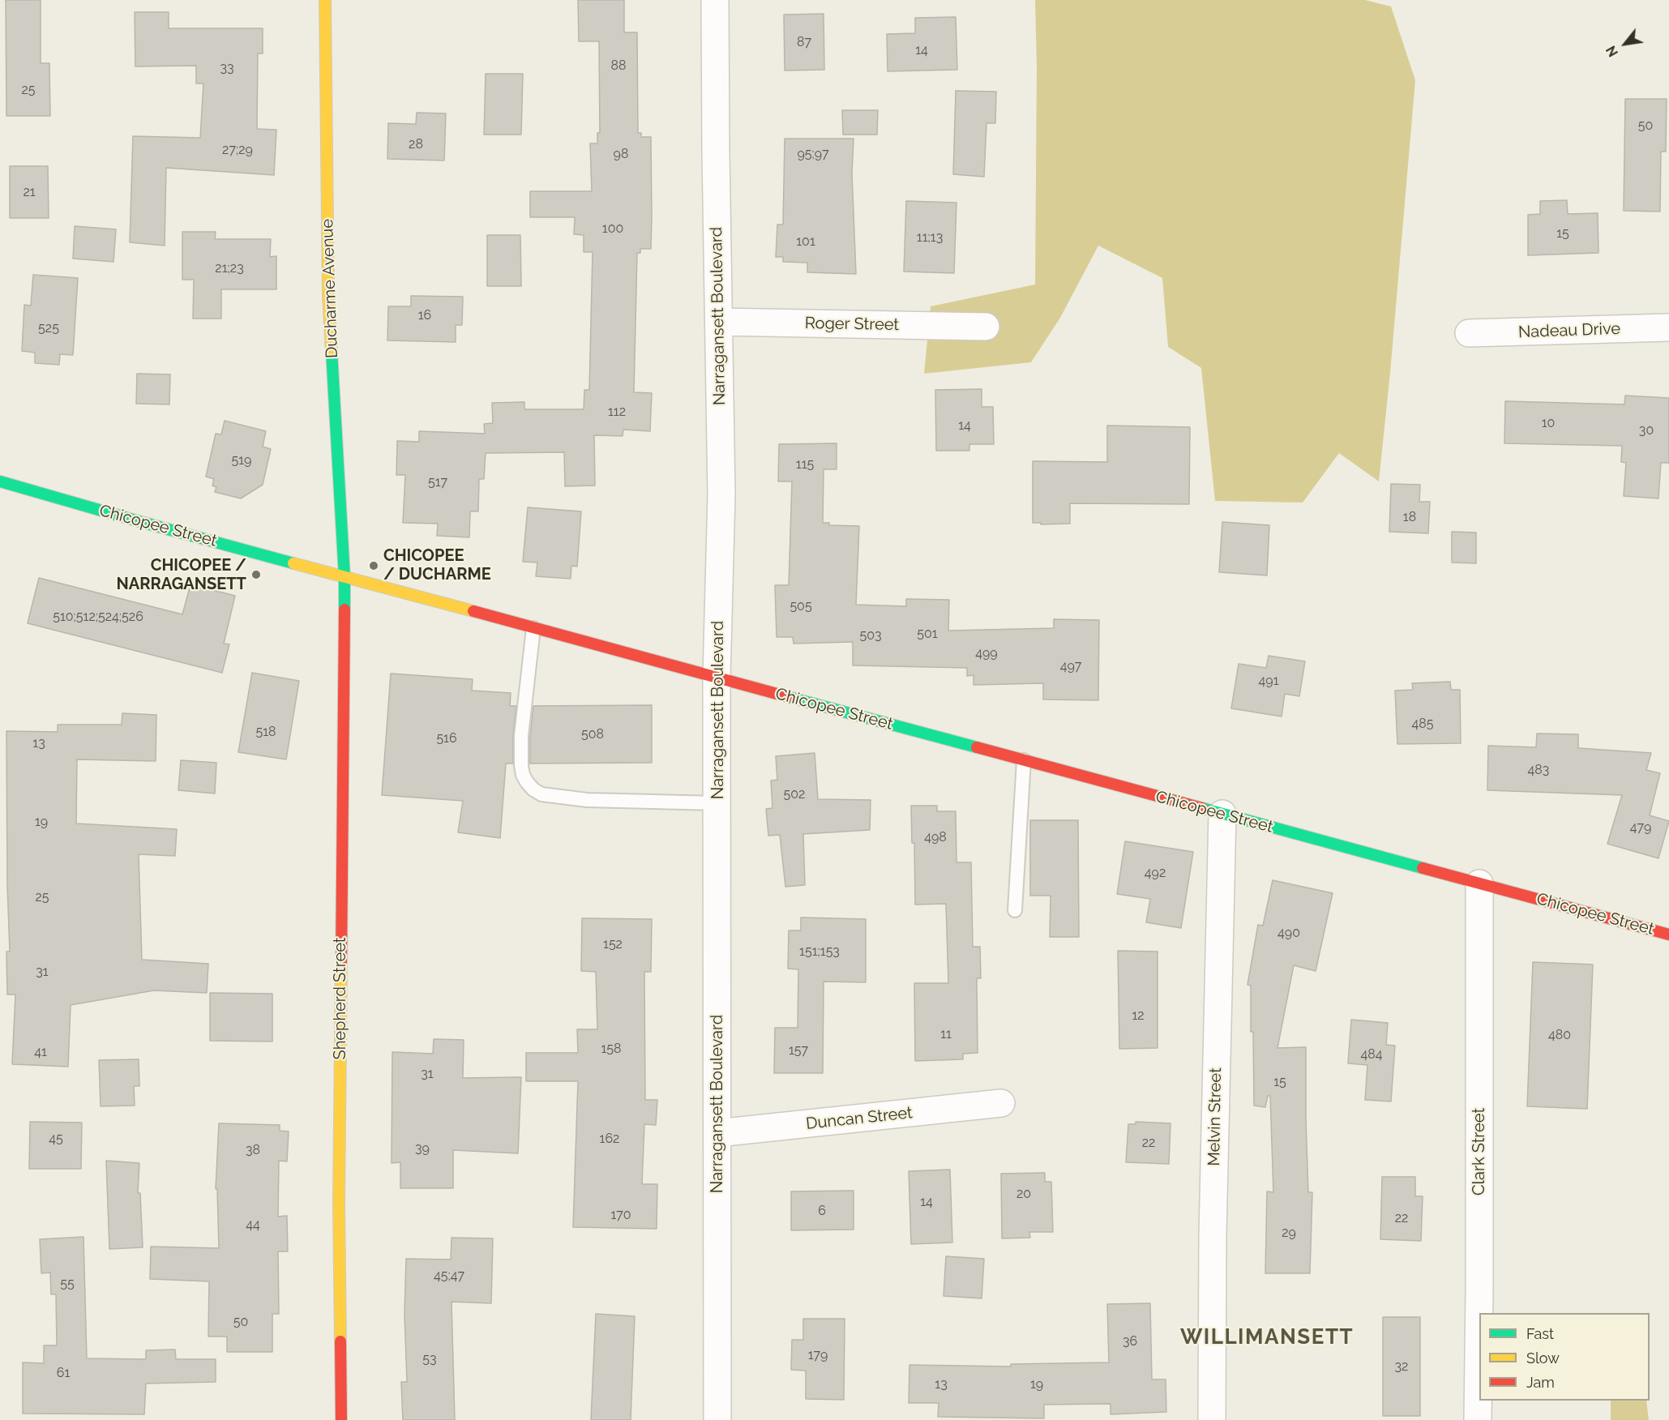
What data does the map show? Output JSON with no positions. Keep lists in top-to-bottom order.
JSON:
{
  "streets": {
    "main road": ["Ducharme Avenue", "Chicopee Street", "Shepherd Street"],
    "street": [
      "Narragansett Boulevard",
      "Roger Street",
      "Nadeau Drive",
      "Melvin Street",
      "Duncan Street",
      "Clark Street"
    ]
  },
  "crossings": [
    ["Ducharme Avenue", "Chicopee Street"],
    ["Ducharme Avenue", "Shepherd Street"],
    ["Narragansett Boulevard", "Roger Street"],
    ["Narragansett Boulevard", "Chicopee Street"],
    ["Narragansett Boulevard", "Duncan Street"],
    ["Chicopee Street", "Shepherd Street"],
    ["Chicopee Street", "Melvin Street"],
    ["Chicopee Street", "Clark Street"]
  ],
  "districts": ["WILLIMANSETT"],
  "places": ["CHICOPEE / DUCHARME", "CHICOPEE / NARRAGANSETT"],
  "house_numbers": [
    "87",
    "14",
    "88",
    "33",
    "25",
    "50",
    "28",
    "27;29",
    "98",
    "95;97",
    "21",
    "100",
    "15",
    "11;13",
    "101",
    "21;23",
    "16",
    "525",
    "112",
    "10",
    "14",
    "30",
    "519",
    "115",
    "517",
    "18",
    "505",
    "510;512;524;526",
    "501",
    "503",
    "499",
    "497",
    "491",
    "485",
    "518",
    "508",
    "516",
    "13",
    "483",
    "502",
    "19",
    "479",
    "498",
    "492",
    "25",
    "490",
    "152",
    "151;153",
    "31",
    "12",
    "11",
    "480",
    "158",
    "157",
    "41",
    "484",
    "31",
    "15",
    "45",
    "162",
    "22",
    "39",
    "38",
    "20",
    "14",
    "6",
    "170",
    "22",
    "44",
    "29",
    "45;47",
    "55",
    "50",
    "36",
    "179",
    "53",
    "32",
    "61",
    "13",
    "19"
  ],
  "legend": ["Fast", "Slow", "Jam"],
  "north": "bottom left"
}
